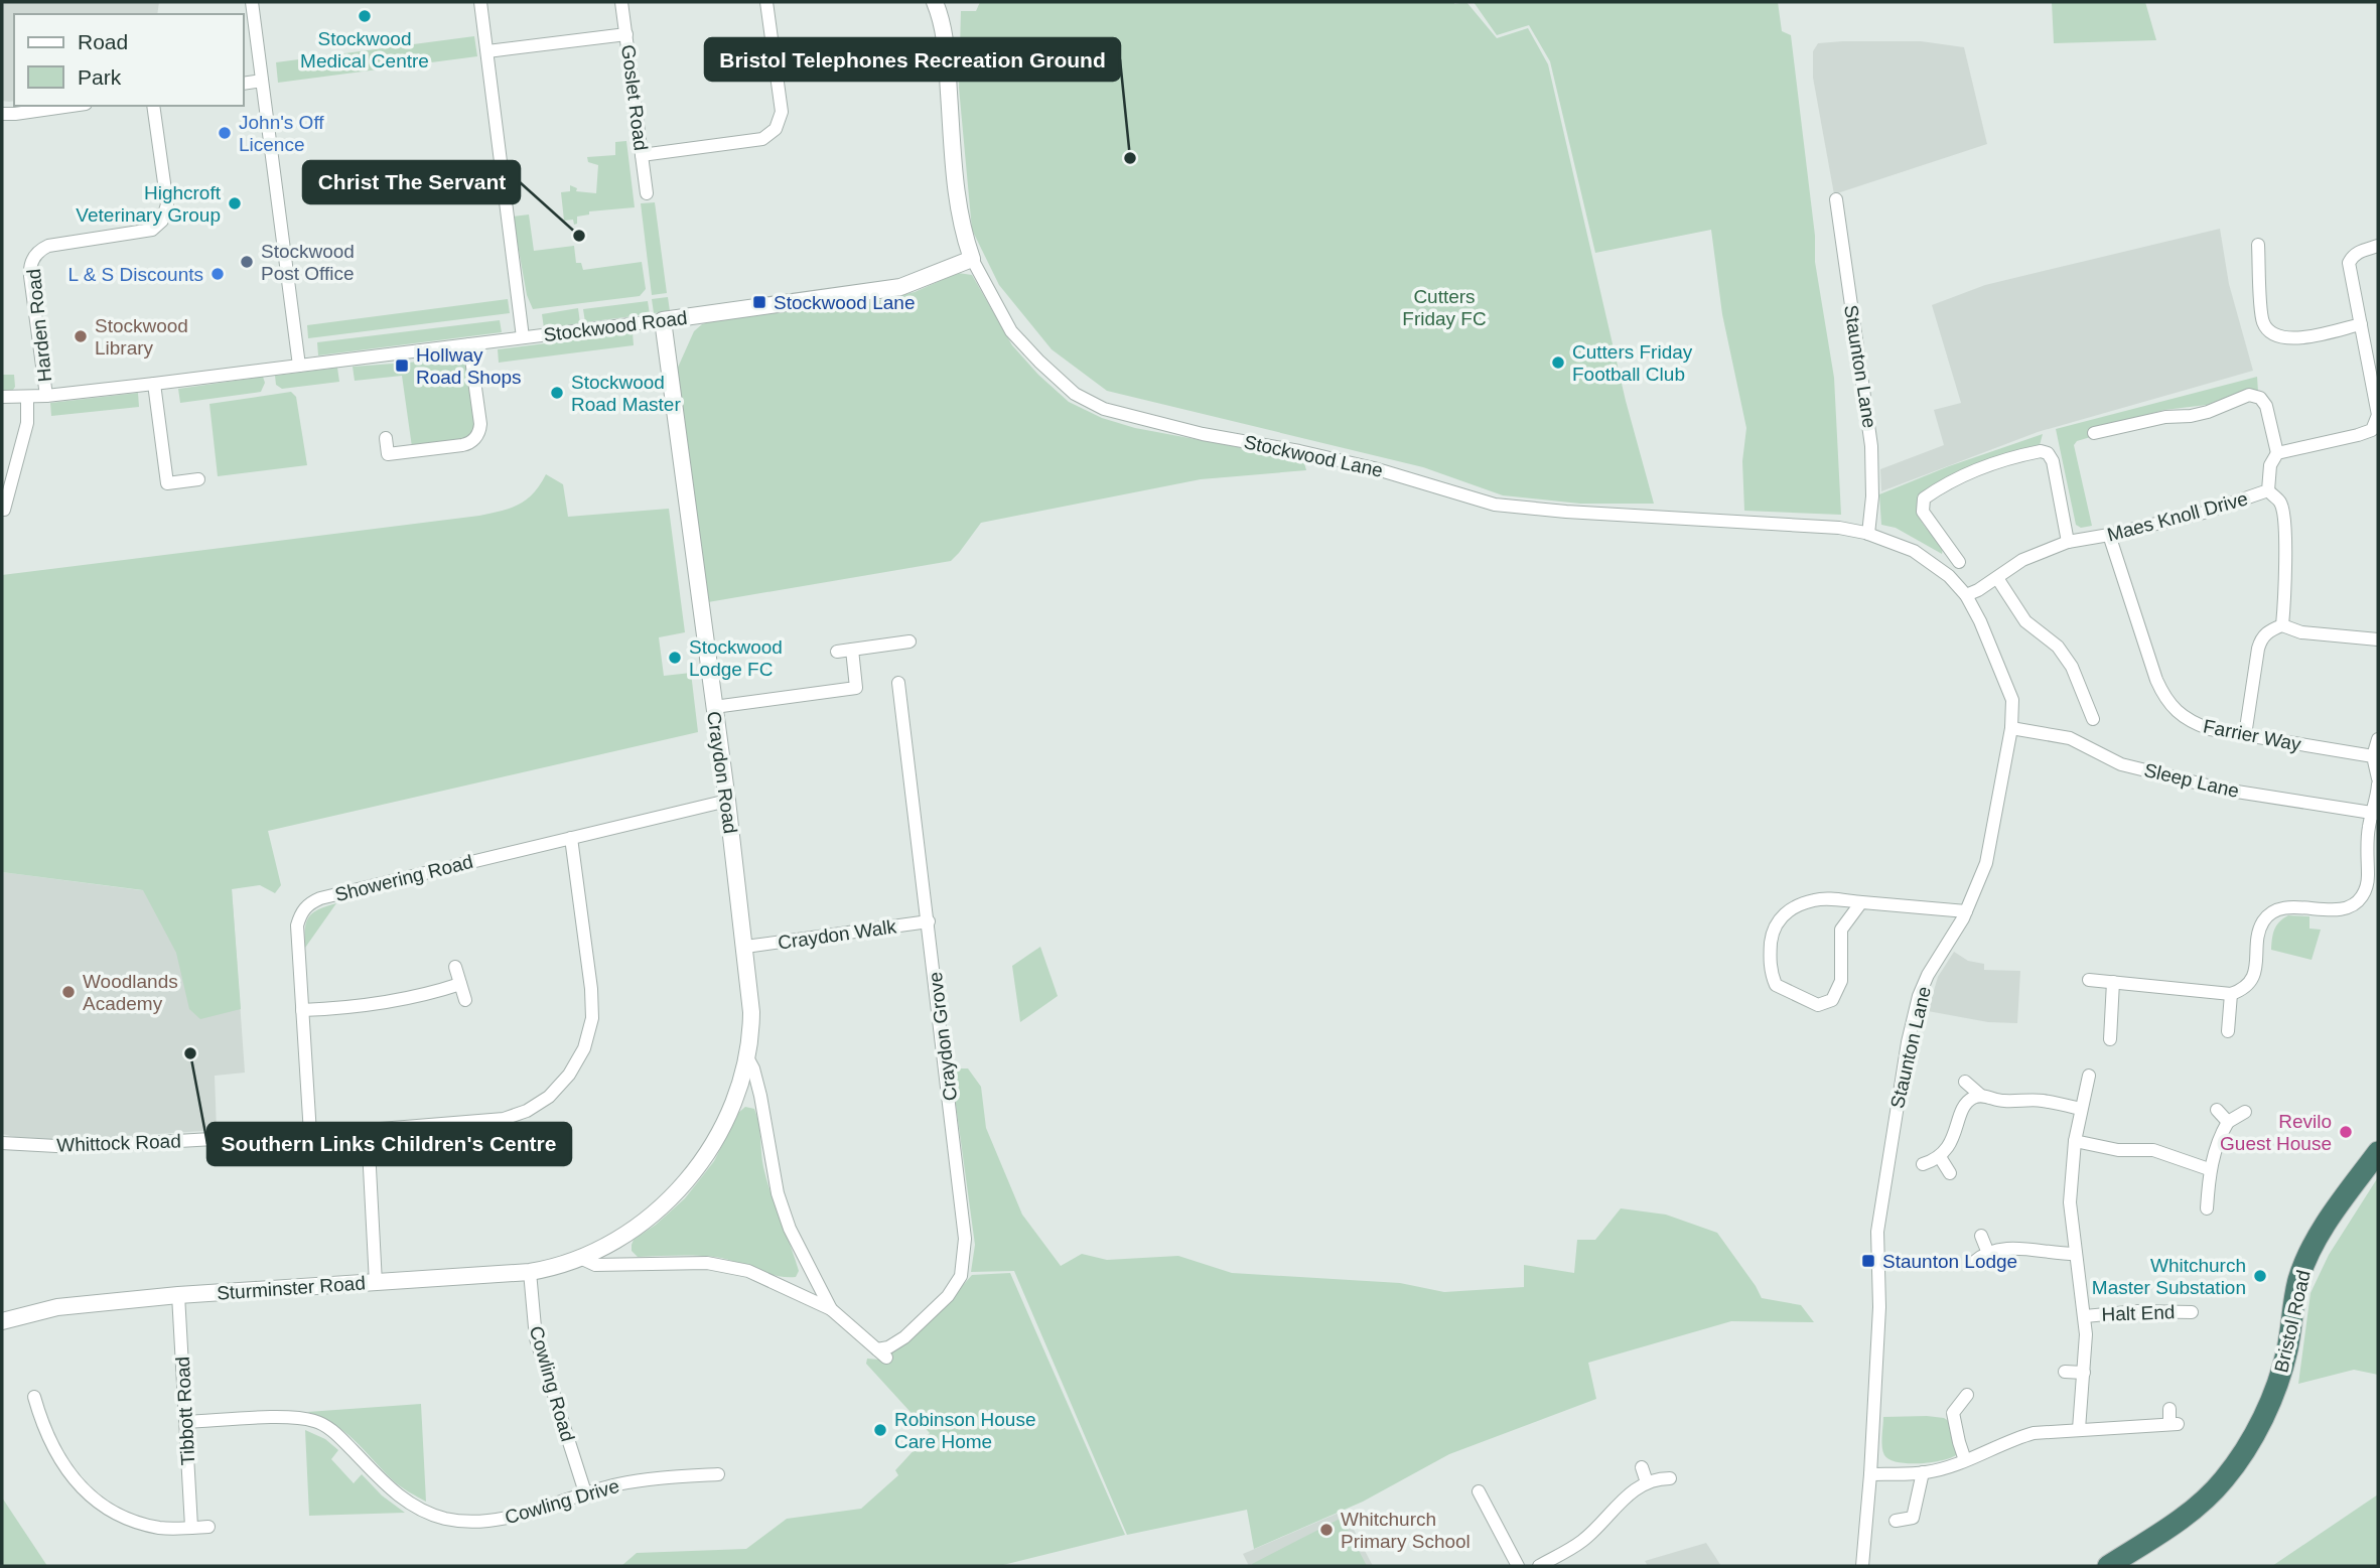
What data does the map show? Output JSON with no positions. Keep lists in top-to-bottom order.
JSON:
{
  "streets": {
    "highway": ["Bristol Road"],
    "street": [
      "Goslet Road",
      "Harden Road",
      "Stockwood Road",
      "Staunton Lane",
      "Stockwood Lane",
      "Maes Knoll Drive",
      "Farrier Way",
      "Craydon Road",
      "Sleep Lane",
      "Showering Road",
      "Craydon Walk",
      "Craydon Grove",
      "Whittock Road",
      "Sturminster Road",
      "Halt End",
      "Cowling Road",
      "Tibbott Road",
      "Cowling Drive"
    ]
  },
  "crossings": [
    ["Harden Road", "Stockwood Road"],
    ["Stockwood Road", "Stockwood Lane"],
    ["Stockwood Road", "Craydon Road"],
    ["Staunton Lane", "Stockwood Lane"],
    ["Staunton Lane", "Maes Knoll Drive"],
    ["Staunton Lane", "Sleep Lane"],
    ["Maes Knoll Drive", "Farrier Way"],
    ["Craydon Road", "Showering Road"],
    ["Craydon Road", "Craydon Walk"],
    ["Craydon Road", "Craydon Grove"],
    ["Craydon Road", "Sturminster Road"],
    ["Showering Road", "Whittock Road"],
    ["Craydon Walk", "Craydon Grove"],
    ["Sturminster Road", "Cowling Road"],
    ["Sturminster Road", "Tibbott Road"],
    ["Cowling Road", "Cowling Drive"],
    ["Tibbott Road", "Cowling Drive"]
  ],
  "parks": ["Cutters Friday FC"],
  "places": {
    "other": [
      "Stockwood Medical Centre",
      "John's Off Licence",
      "Bristol Telephones Recreation Ground",
      "Highcroft Veterinary Group",
      "Christ The Servant",
      "Stockwood Post Office",
      "L & S Discounts",
      "Stockwood Library",
      "Cutters Friday Football Club",
      "Stockwood Road Master",
      "Stockwood Lodge FC",
      "Woodlands Academy",
      "Southern Links Children's Centre",
      "Revilo Guest House",
      "Whitchurch Master Substation",
      "Robinson House Care Home",
      "Whitchurch Primary School"
    ],
    "transit": ["Stockwood Lane", "Hollway Road Shops", "Staunton Lodge"]
  },
  "legend": ["Road", "Park"]
}
